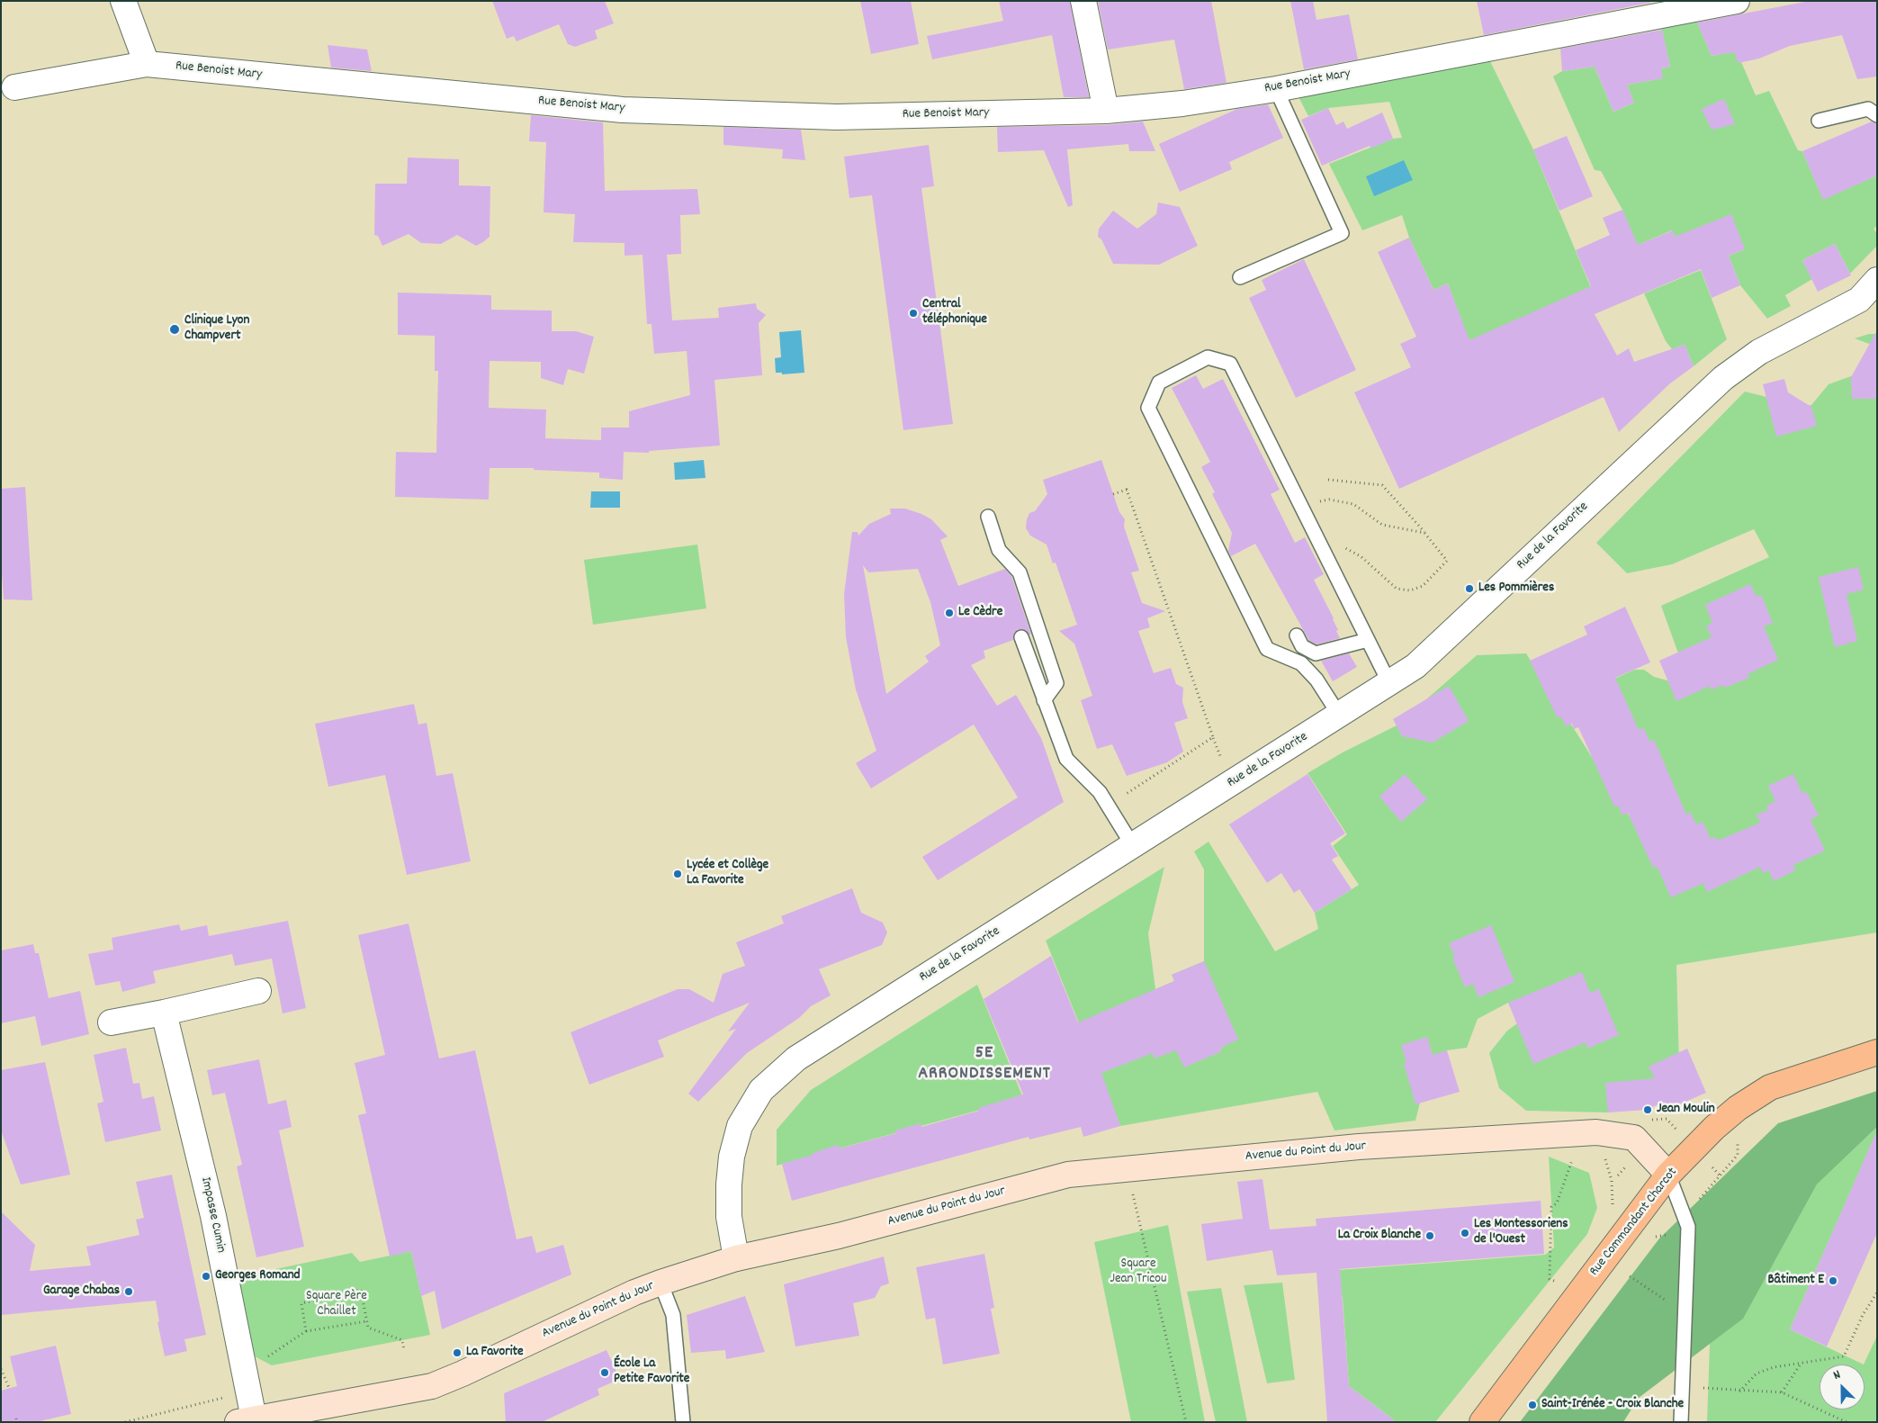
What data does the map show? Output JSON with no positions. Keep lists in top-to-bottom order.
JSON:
{
  "streets": {
    "main road": ["Avenue du Point du Jour", "Rue Commandant Charcot"],
    "street": ["Rue Benoist Mary", "Rue de la Favorite", "Impasse Cumin"]
  },
  "crossings": [
    ["Rue de la Favorite", "Avenue du Point du Jour"],
    ["Avenue du Point du Jour", "Impasse Cumin"],
    ["Avenue du Point du Jour", "Rue Commandant Charcot"]
  ],
  "districts": ["5E ARRONDISSEMENT"],
  "parks": ["Square Jean Tricou", "Square Père Chaillet"],
  "places": [
    "Central téléphonique",
    "Clinique Lyon Champvert",
    "Les Pommières",
    "Le Cèdre",
    "Lycée et Collège La Favorite",
    "Jean Moulin",
    "Les Montessoriens de l'Ouest",
    "La Croix Blanche",
    "Georges Romand",
    "Bâtiment E",
    "Garage Chabas",
    "La Favorite",
    "École La Petite Favorite",
    "Saint-Irénée - Croix Blanche"
  ],
  "north": "top left"
}
